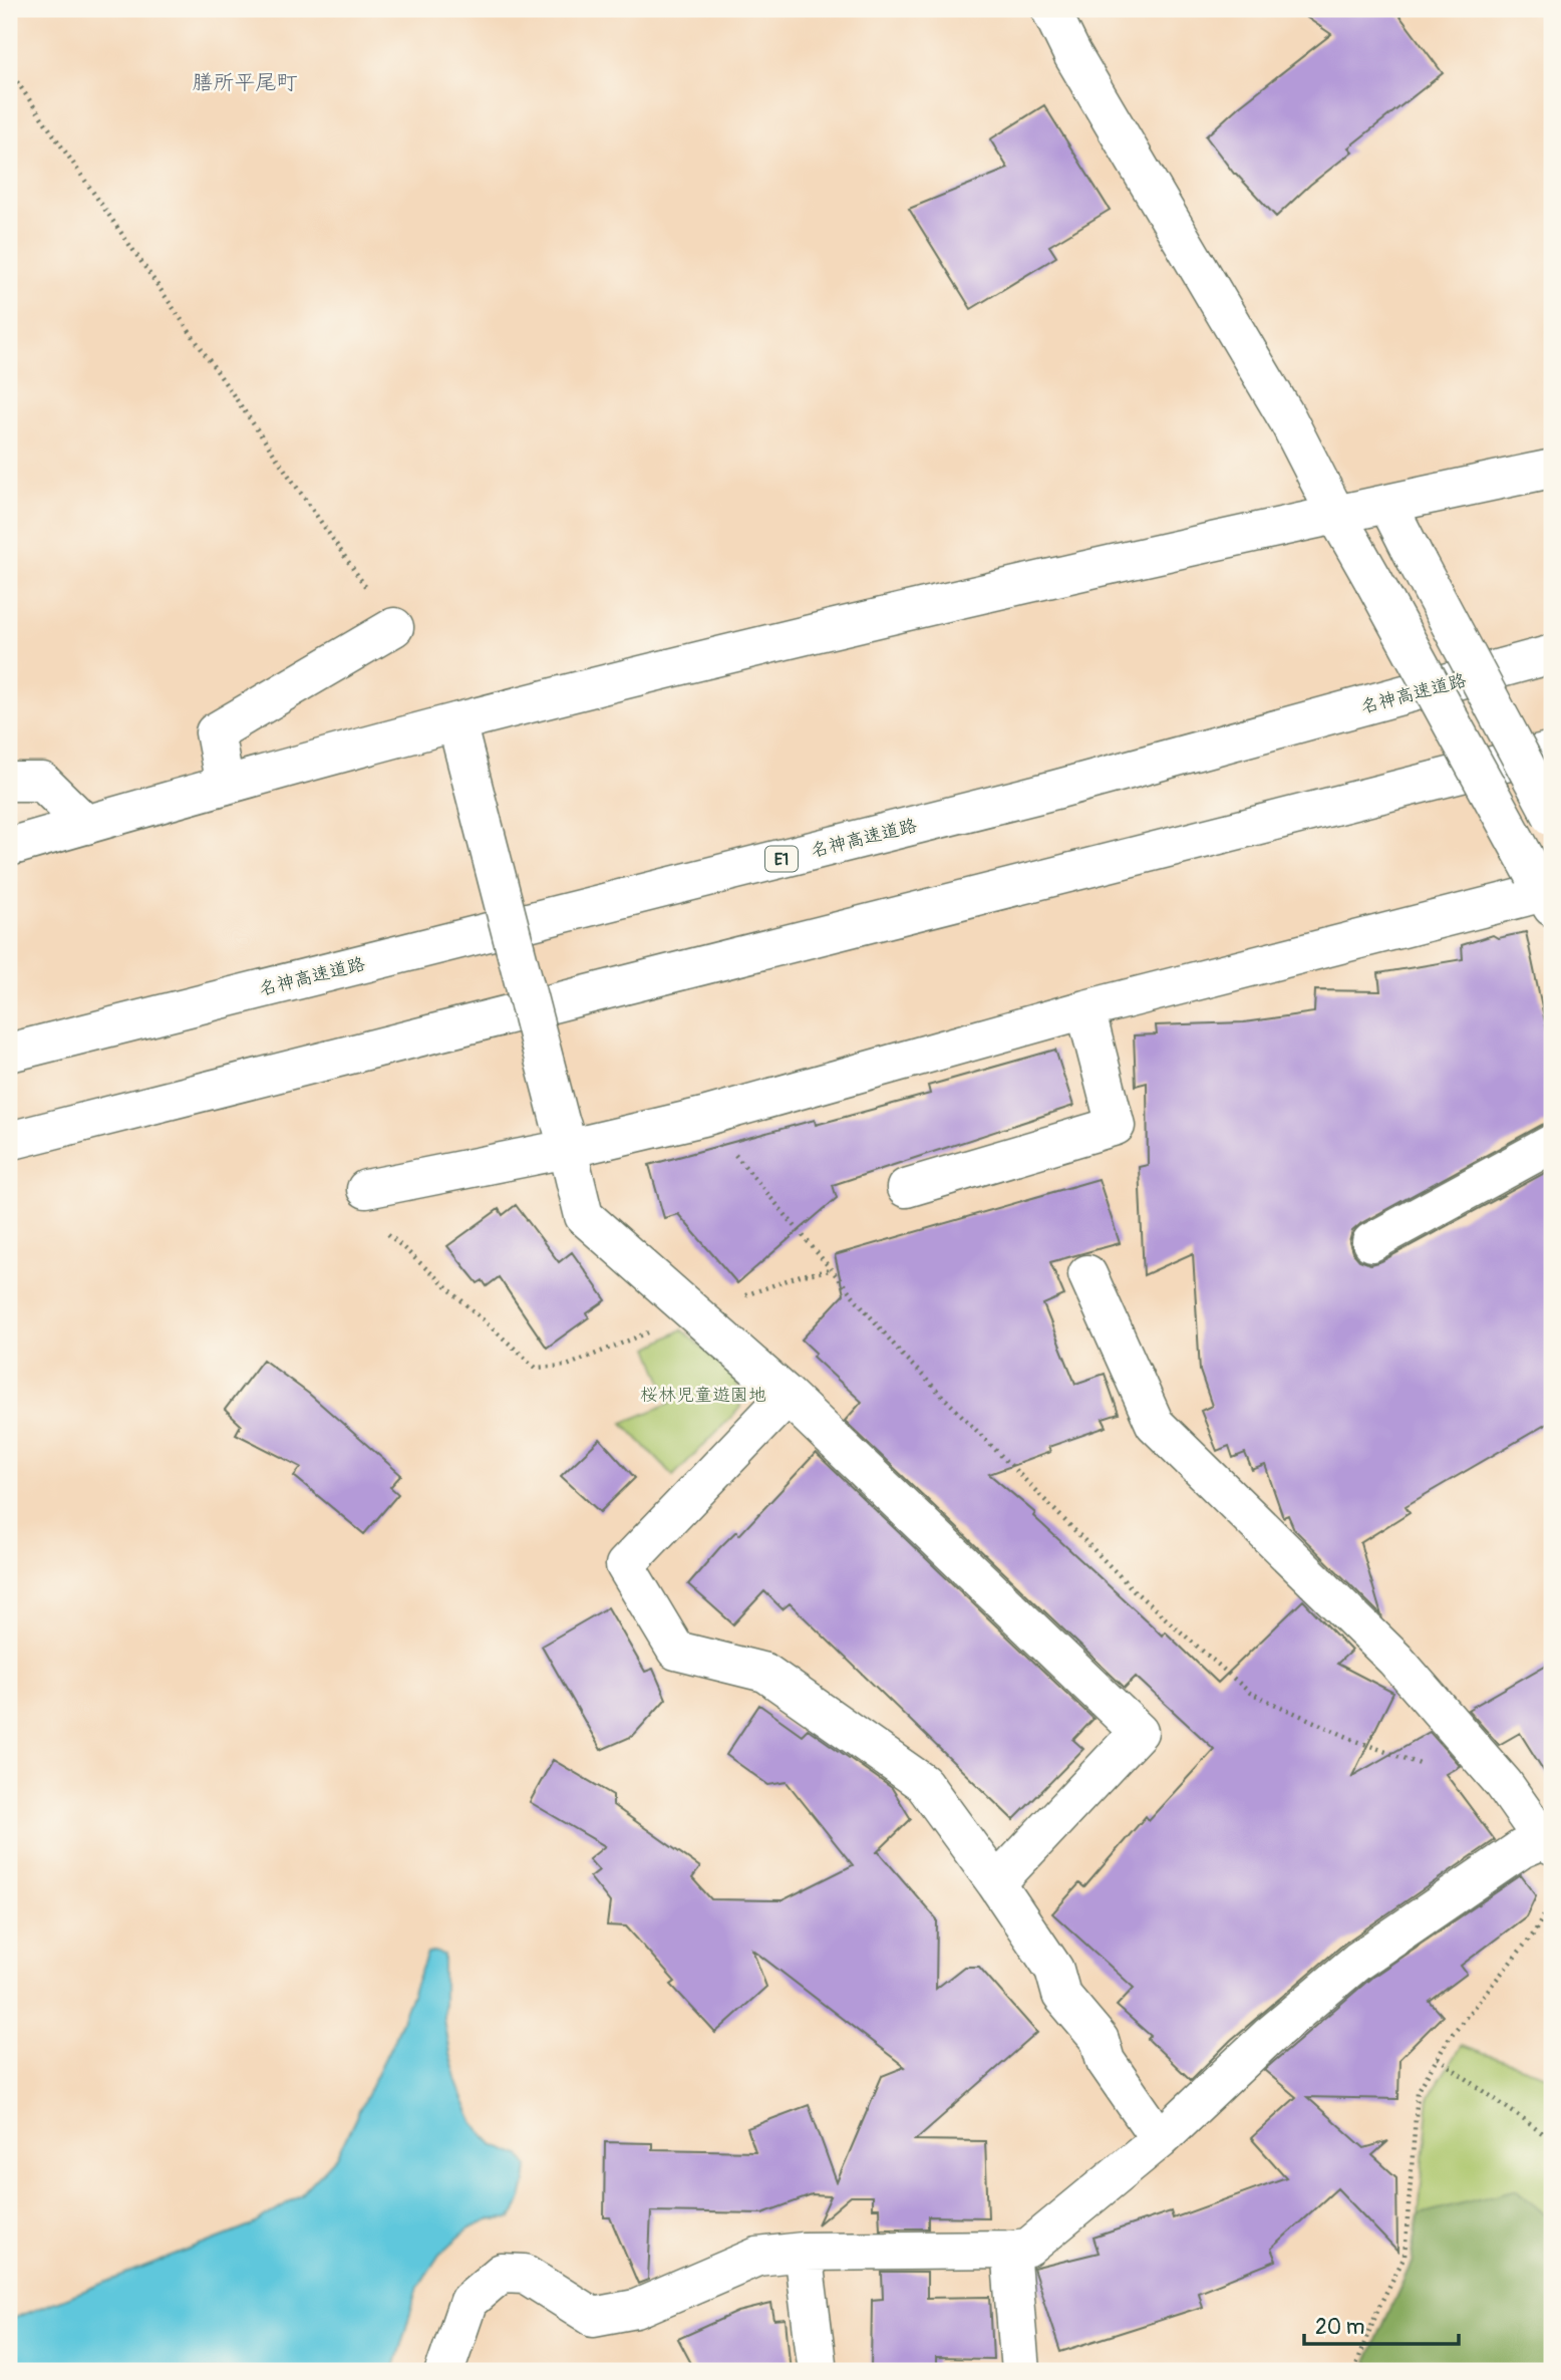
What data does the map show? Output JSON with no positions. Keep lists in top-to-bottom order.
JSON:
{
  "streets": {
    "main road": ["名神高速道路", "E1"]
  },
  "districts": ["膳所平尾町"],
  "parks": ["桜林児童遊園地"],
  "scale_bar": "20 m"
}
